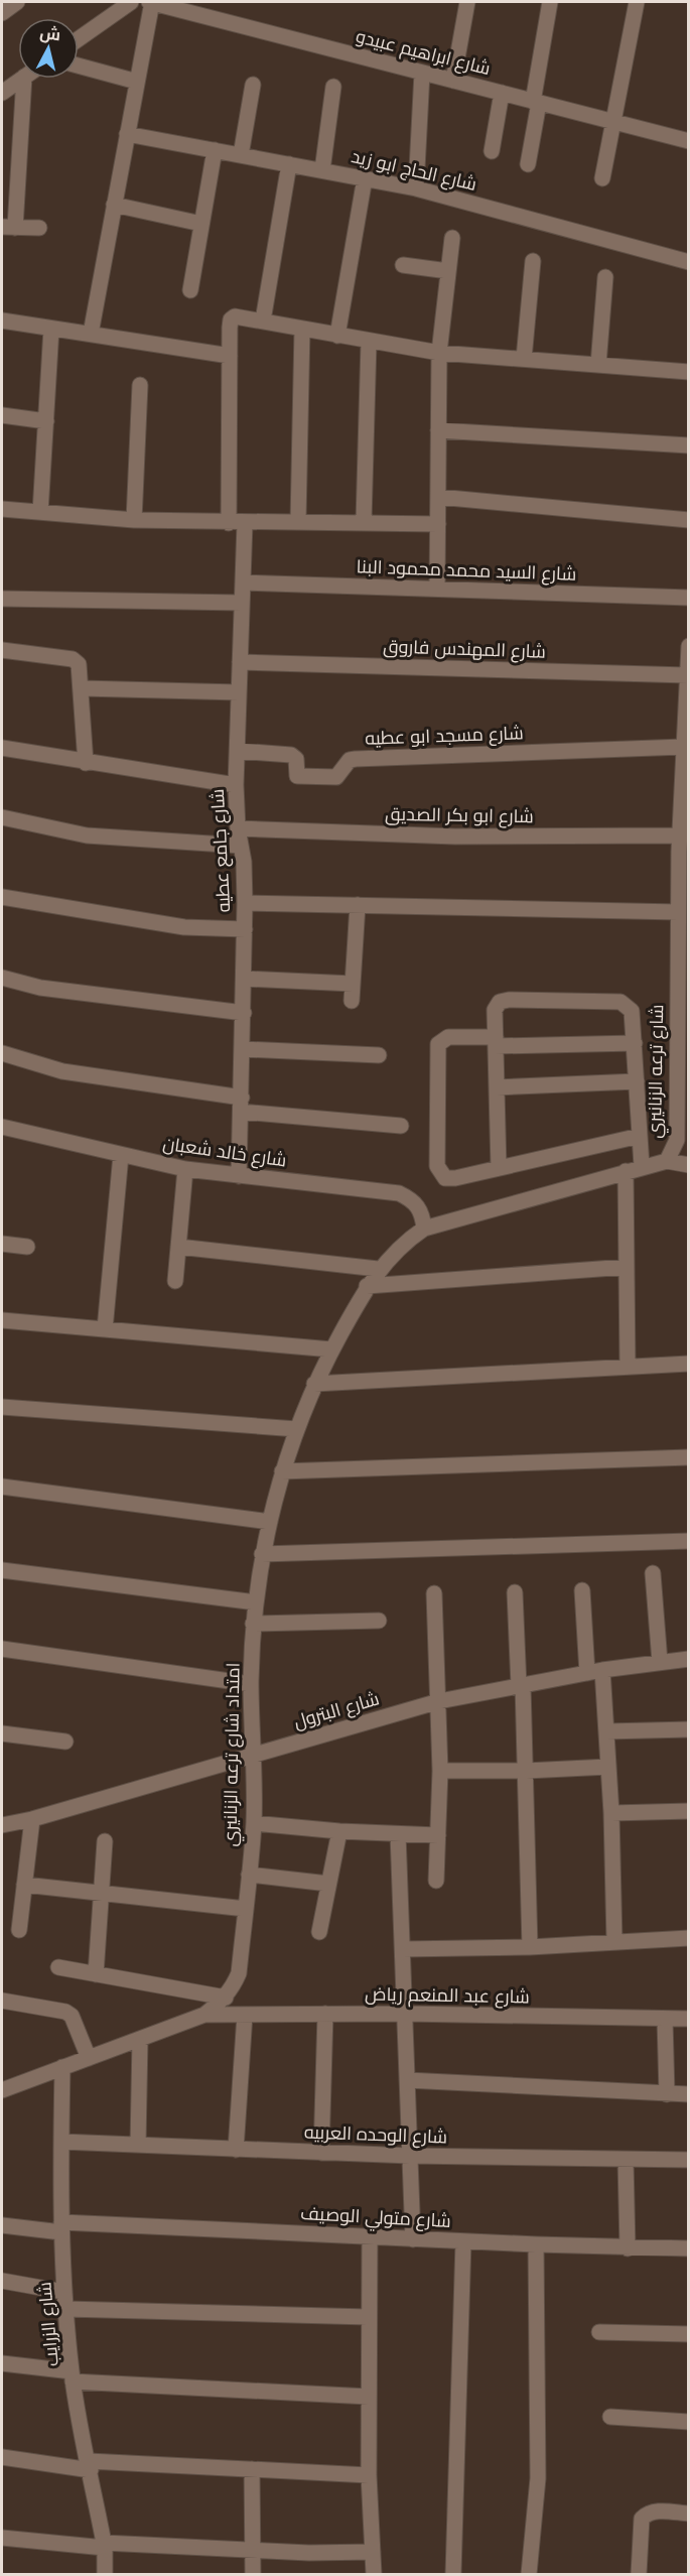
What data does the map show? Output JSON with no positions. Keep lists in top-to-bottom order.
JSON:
{
  "streets": {
    "street": [
      "شارع ابراهيم عبيدو",
      "شارع الحاج ابو زيد",
      "شارع السيد محمد محمود البنا",
      "شارع المهندس فاروق",
      "شارع مسجد ابو عطيه",
      "شارع ابو بكر الصديق",
      "شارع جامع عطيه",
      "شارع ترعه الزنانيري",
      "شارع خالد شعبان",
      "شارع البترول",
      "امتداد شارع ترعه الزنانيري",
      "شارع عبد المنعم رياض",
      "شارع الوحده العربيه",
      "شارع متولي الوصيف",
      "شارع الزرايب"
    ]
  },
  "crossings": [
    ["شارع السيد محمد محمود البنا", "شارع جامع عطيه"],
    ["شارع المهندس فاروق", "شارع جامع عطيه"],
    ["شارع المهندس فاروق", "شارع ترعه الزنانيري"],
    ["شارع مسجد ابو عطيه", "شارع جامع عطيه"],
    ["شارع مسجد ابو عطيه", "شارع ترعه الزنانيري"],
    ["شارع ابو بكر الصديق", "شارع جامع عطيه"],
    ["شارع ابو بكر الصديق", "شارع ترعه الزنانيري"],
    ["شارع جامع عطيه", "شارع خالد شعبان"],
    ["شارع ترعه الزنانيري", "شارع خالد شعبان"],
    ["شارع ترعه الزنانيري", "امتداد شارع ترعه الزنانيري"],
    ["شارع البترول", "امتداد شارع ترعه الزنانيري"],
    ["امتداد شارع ترعه الزنانيري", "شارع عبد المنعم رياض"],
    ["امتداد شارع ترعه الزنانيري", "شارع الزرايب"],
    ["شارع الوحده العربيه", "شارع الزرايب"],
    ["شارع متولي الوصيف", "شارع الزرايب"]
  ],
  "north": "top"
}
